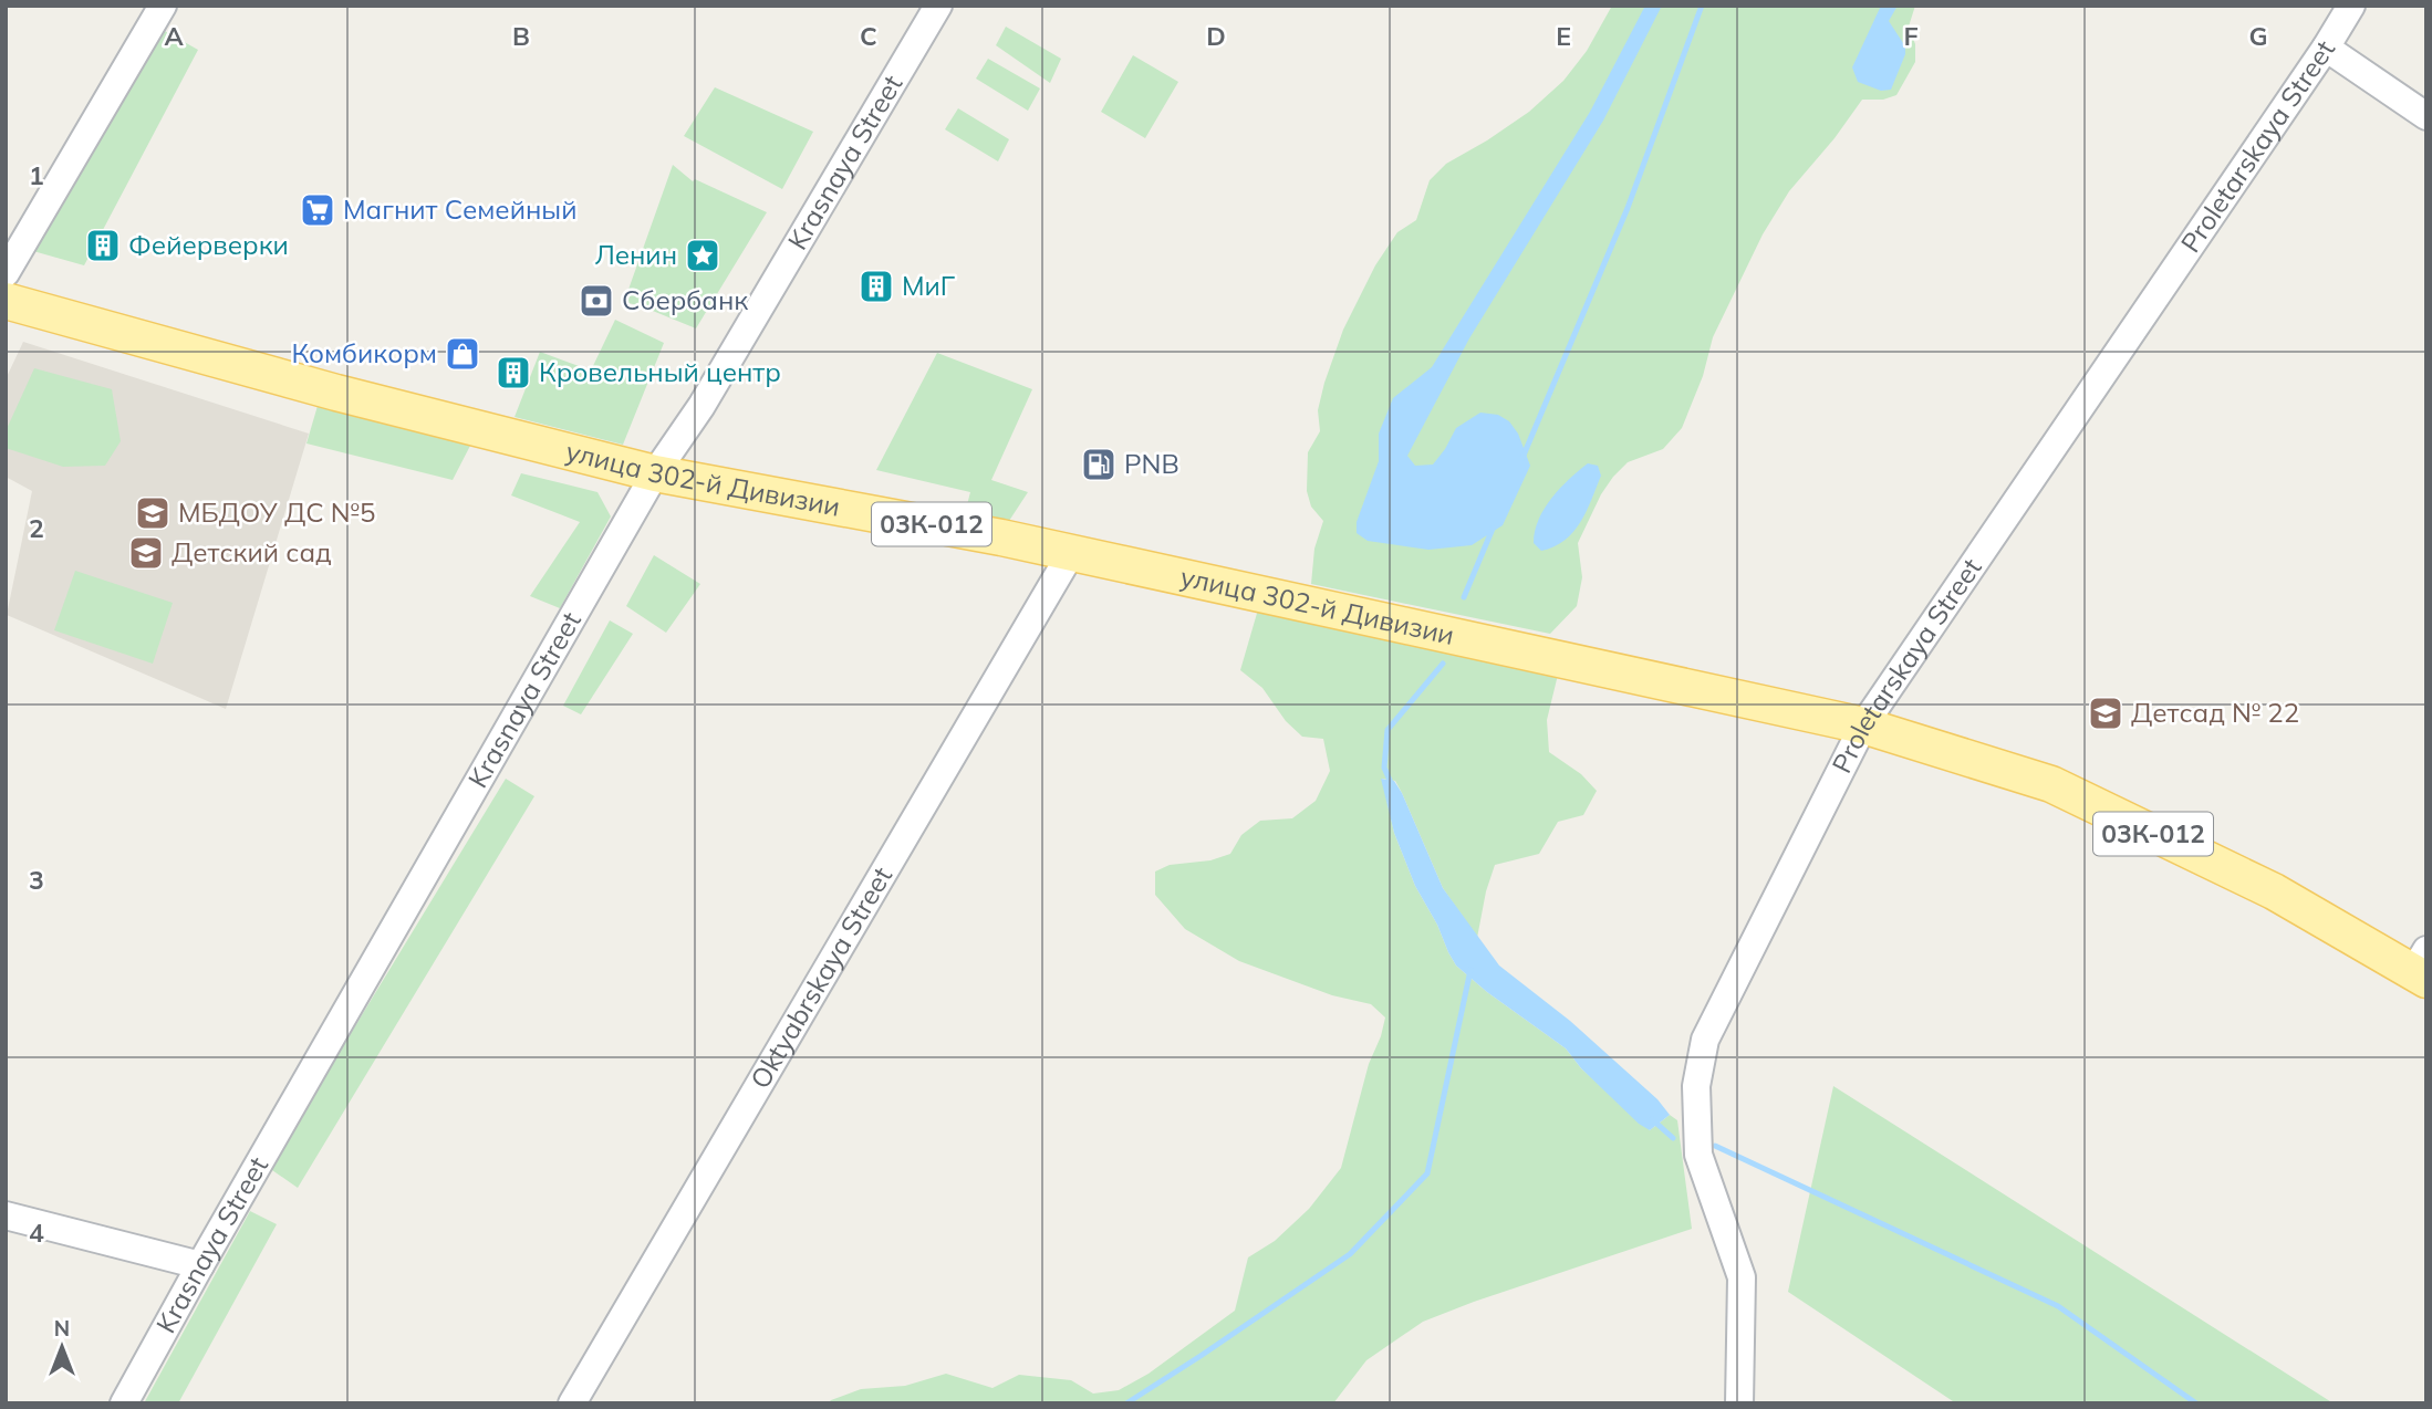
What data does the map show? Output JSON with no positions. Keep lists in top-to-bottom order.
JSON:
{
  "streets": {
    "main road": ["улица 302-й Дивизии", "03К-012"],
    "street": ["Proletarskaya Street", "Krasnaya Street", "Oktyabrskaya Street"]
  },
  "crossings": [
    ["Proletarskaya Street", "улица 302-й Дивизии"],
    ["Proletarskaya Street", "03К-012"],
    ["Krasnaya Street", "улица 302-й Дивизии"],
    ["улица 302-й Дивизии", "03К-012"],
    ["улица 302-й Дивизии", "Oktyabrskaya Street"]
  ],
  "places": {
    "supermarket": ["Магнит Семейный"],
    "building": ["Фейерверки", "МиГ", "Кровельный центр"],
    "place": ["Ленин"],
    "bank": ["Сбербанк"],
    "shop": ["Комбикорм"],
    "fuel station": ["PNB"],
    "school or university": ["МБДОУ ДС №5", "Детский сад", "Детсад № 22"]
  },
  "north": "top",
  "grid": {
    "columns": [
      "A",
      "B",
      "C",
      "D",
      "E",
      "F",
      "G"
    ],
    "rows": [
      "1",
      "2",
      "3",
      "4"
    ]
  }
}
